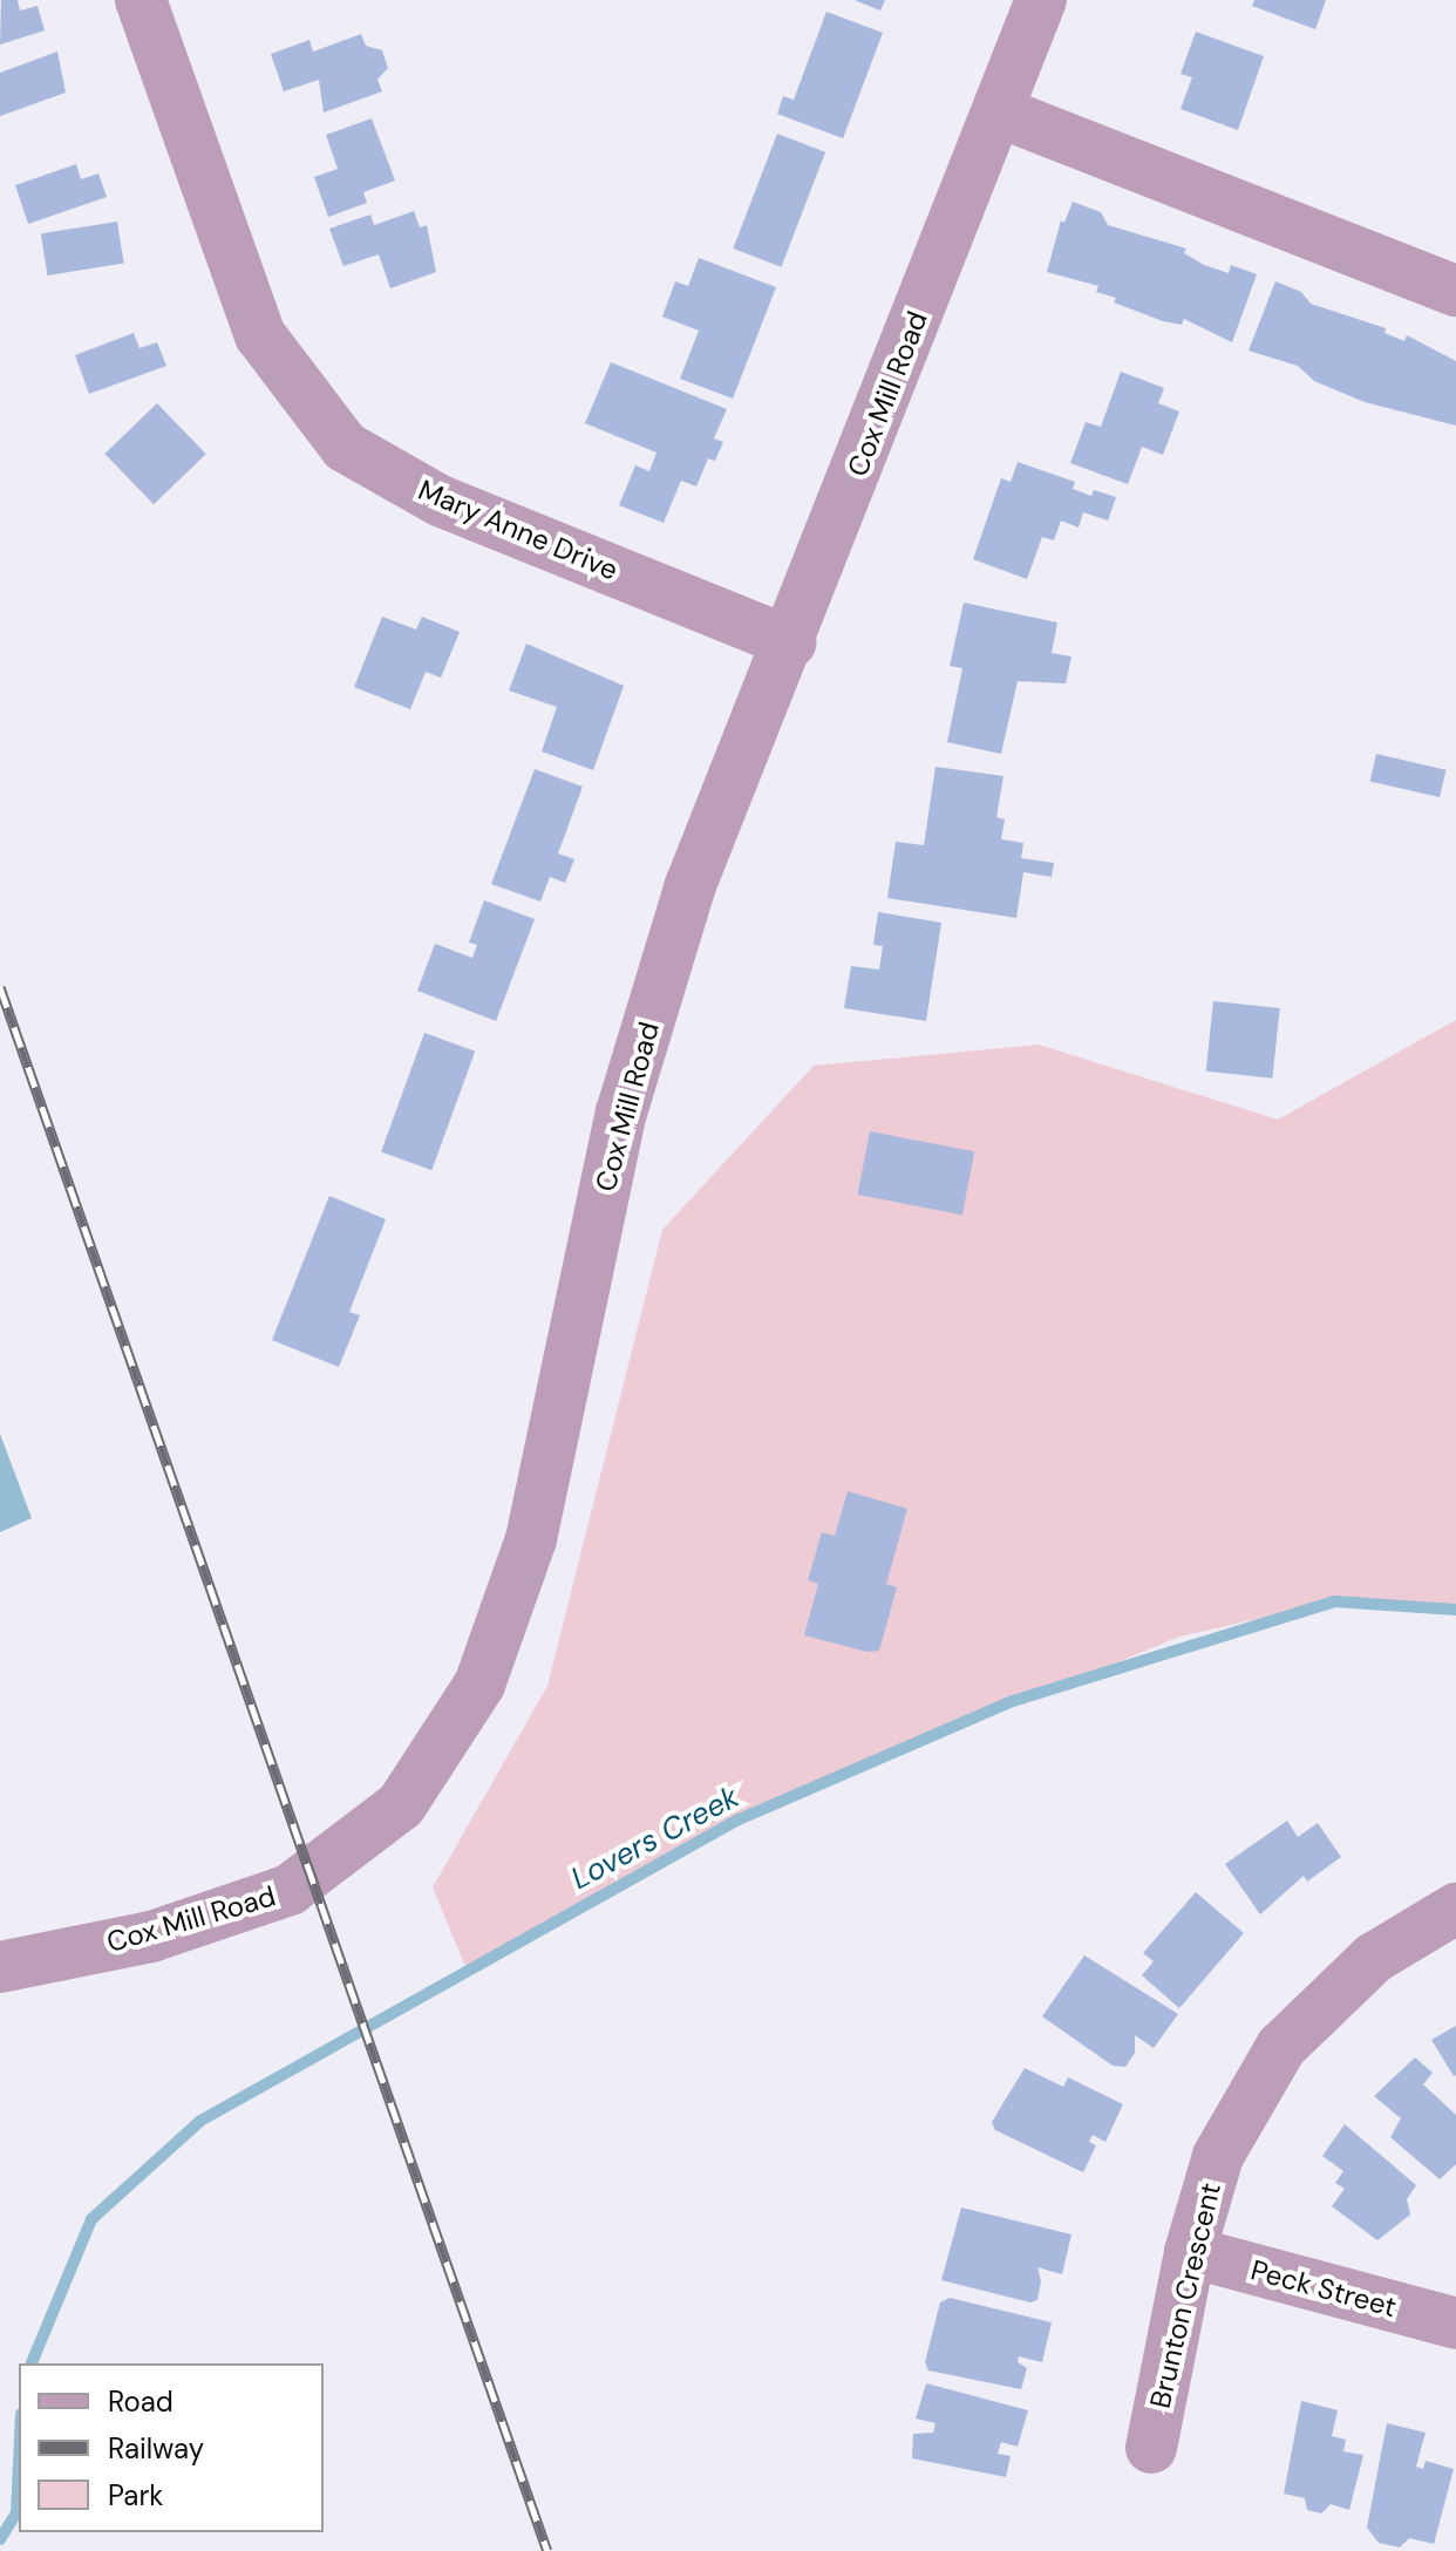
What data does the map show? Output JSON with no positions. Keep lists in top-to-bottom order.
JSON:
{
  "streets": {
    "street": [
      "Cox Mill Road",
      "Mary Anne Drive",
      "Peck Street",
      "Brunton Crescent"
    ]
  },
  "crossings": [
    ["Cox Mill Road", "Mary Anne Drive"],
    ["Peck Street", "Brunton Crescent"]
  ],
  "water": ["Lovers Creek"],
  "legend": ["Road", "Railway", "Park"]
}
